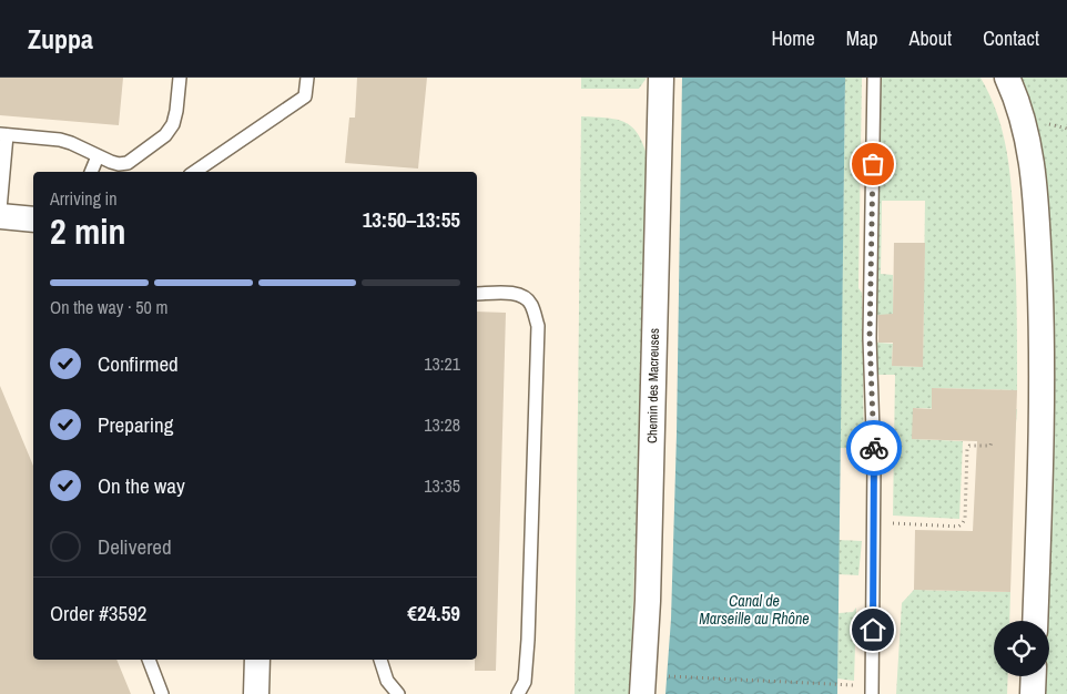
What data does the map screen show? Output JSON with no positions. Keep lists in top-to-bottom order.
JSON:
{
  "streets": {
    "street": ["Chemin des Macreuses"]
  },
  "water": ["Canal de Marseille au Rhône"],
  "page": {
    "header": "Zuppa",
    "nav": [
      "Home",
      "Map",
      "About",
      "Contact"
    ],
    "heading": ["2 min", "Arriving in", "13:50–13:55"],
    "panel": ["Order #3592", "€24.59"],
    "bar": "On the way · 50 m",
    "list": [
      ["Confirmed", "13:21"],
      ["Preparing", "13:28"],
      ["On the way", "13:35"],
      "Delivered"
    ]
  }
}
